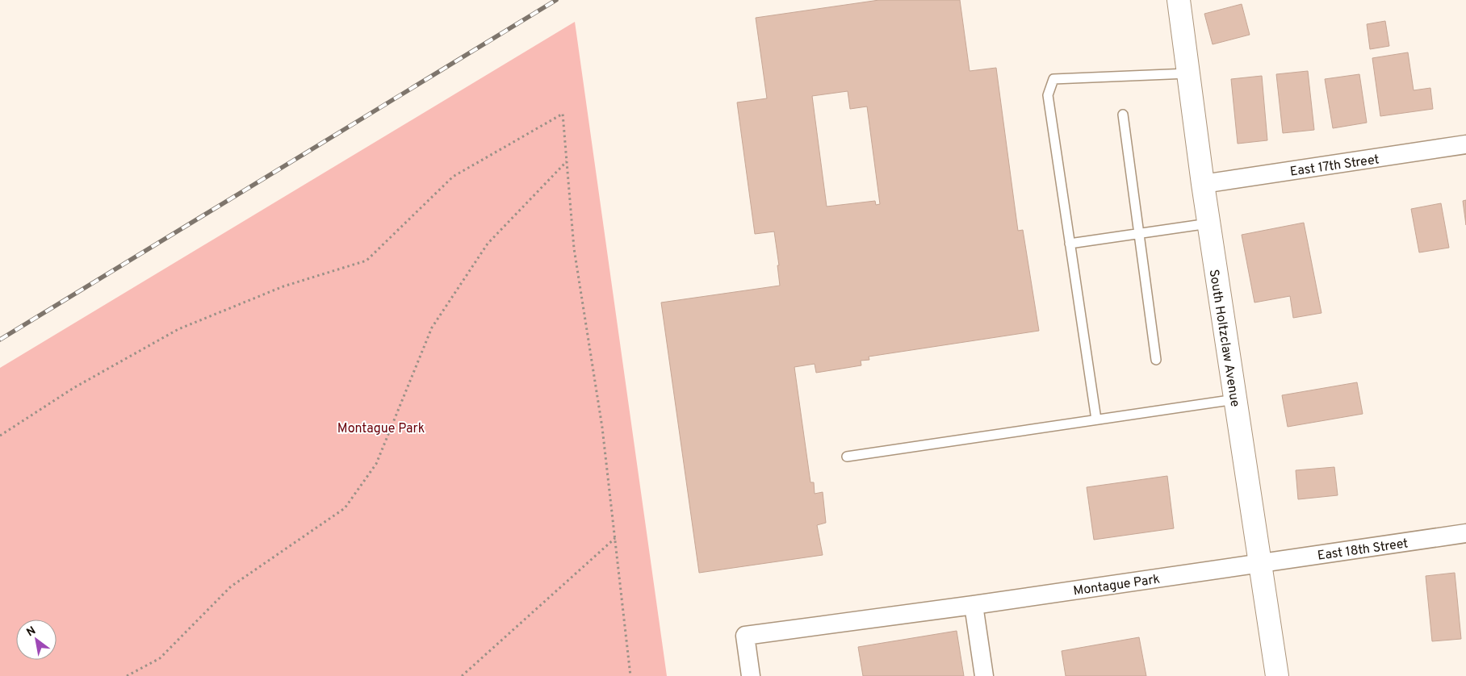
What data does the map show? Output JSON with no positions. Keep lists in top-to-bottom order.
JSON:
{
  "streets": {
    "main road": ["South Holtzclaw Avenue"],
    "street": ["East 17th Street", "East 18th Street", "Montague Park"]
  },
  "crossings": [
    ["East 17th Street", "South Holtzclaw Avenue"],
    ["South Holtzclaw Avenue", "East 18th Street"],
    ["South Holtzclaw Avenue", "Montague Park"],
    ["East 18th Street", "Montague Park"]
  ],
  "parks": ["Montague Park"],
  "north": "top left"
}
